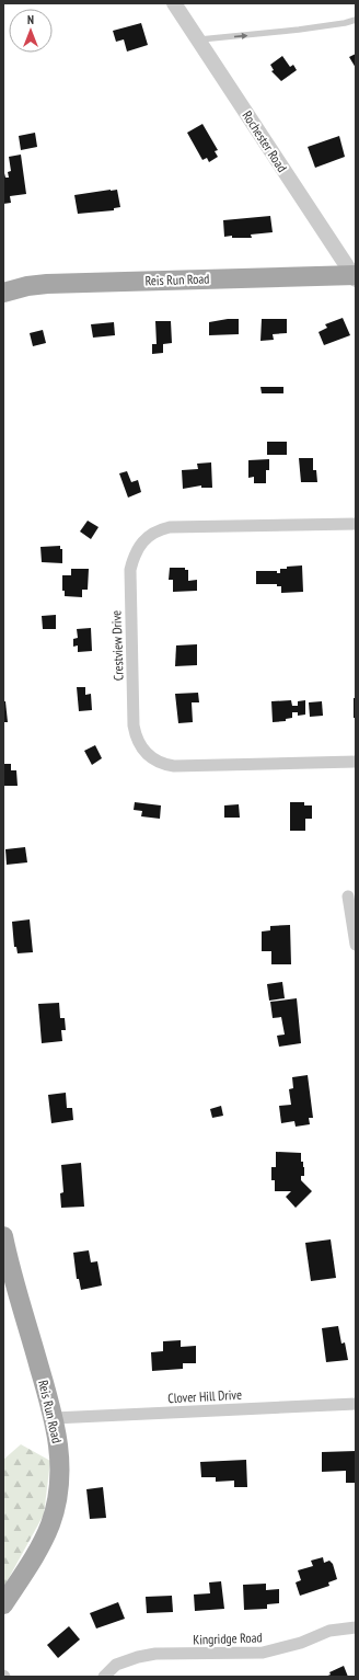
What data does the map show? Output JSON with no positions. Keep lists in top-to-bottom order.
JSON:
{
  "streets": {
    "main road": ["Reis Run Road"],
    "street": [
      "Rochester Road",
      "Crestview Drive",
      "Clover Hill Drive",
      "Kingridge Road"
    ]
  },
  "crossings": [
    ["Rochester Road", "Reis Run Road"],
    ["Reis Run Road", "Clover Hill Drive"]
  ],
  "north": "top"
}
